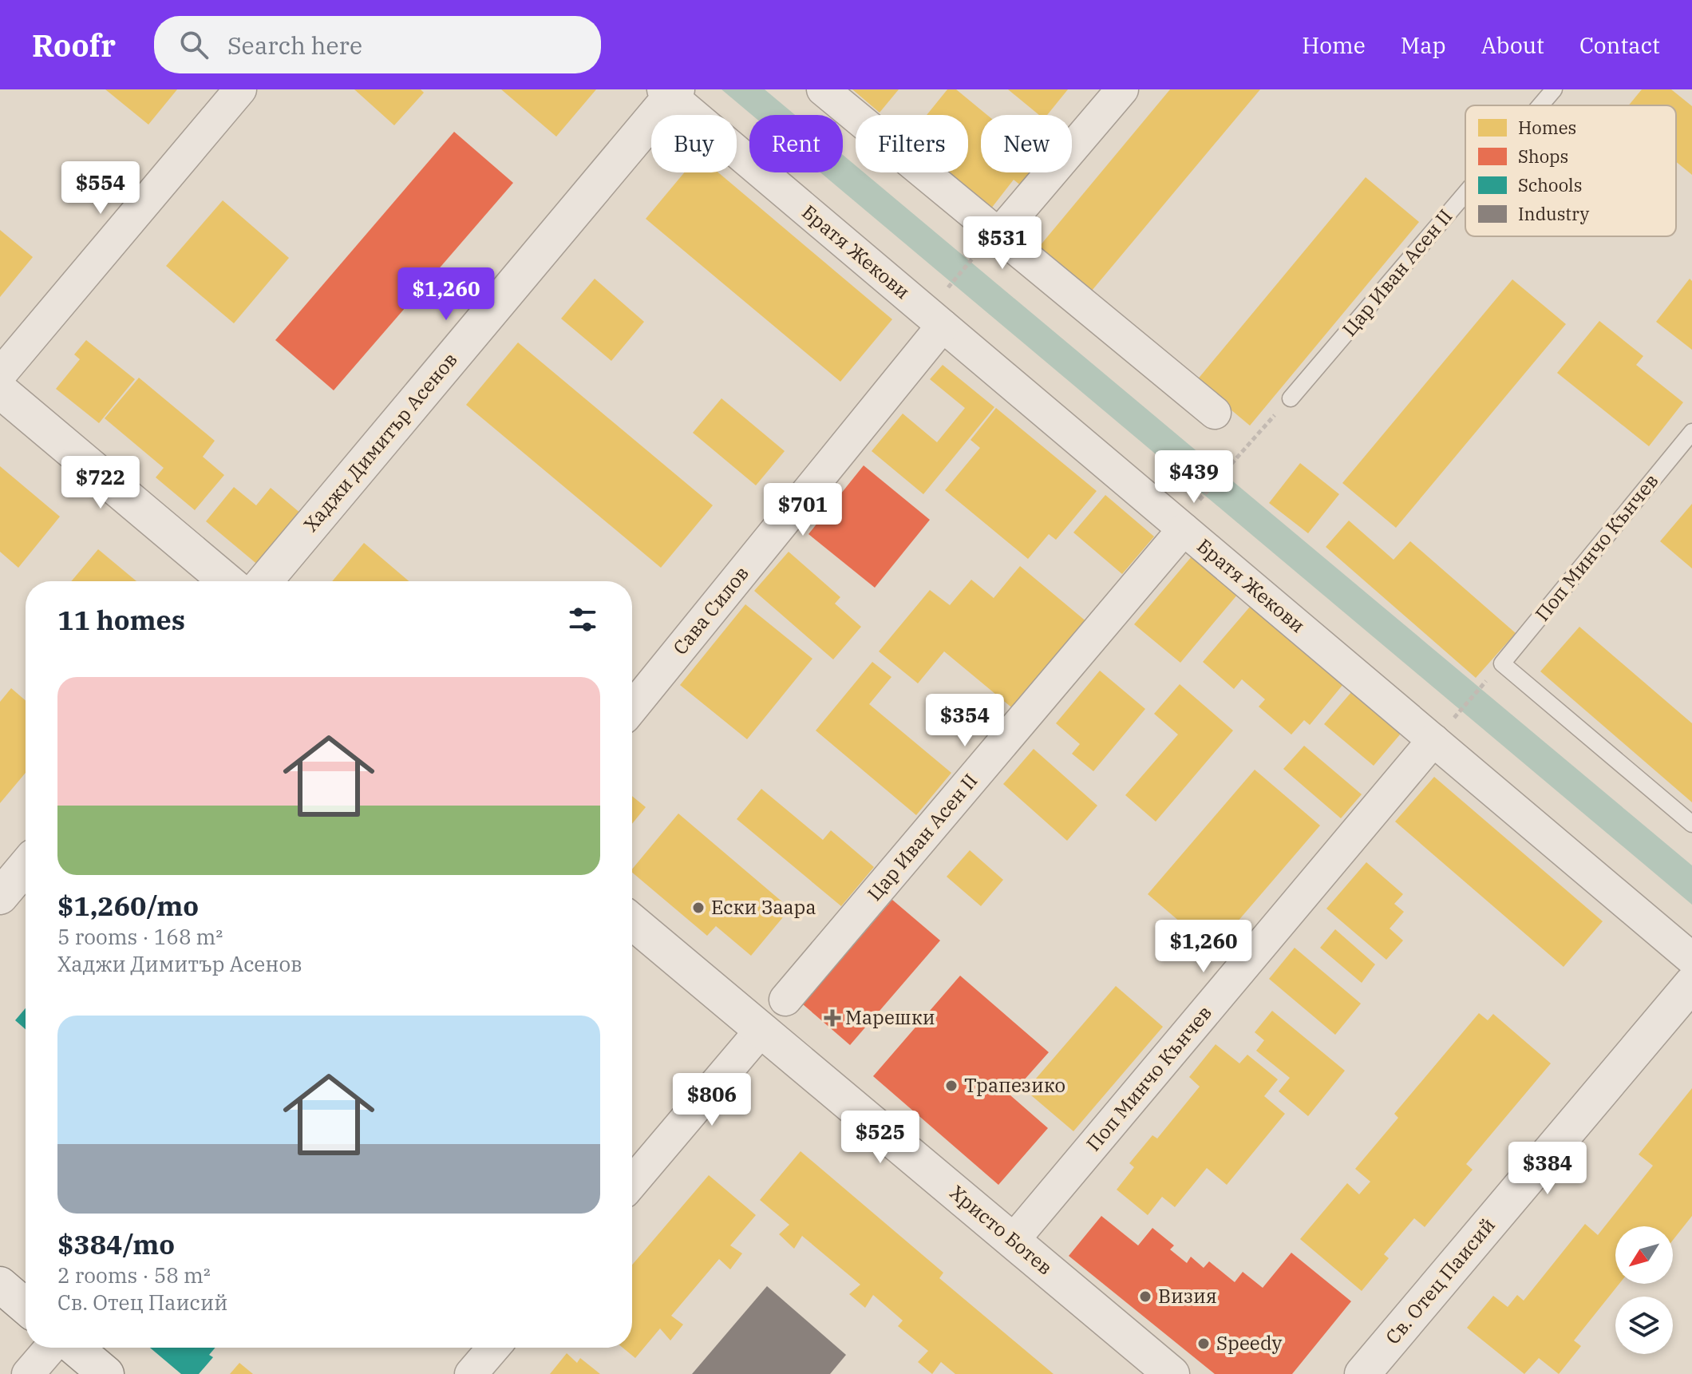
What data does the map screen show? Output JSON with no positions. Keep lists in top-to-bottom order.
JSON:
{
  "streets": {
    "street": [
      "Братя Жекови",
      "Цар Иван Асен II",
      "Хаджи Димитър Асенов",
      "Поп Минчо Кънчев",
      "Сава Силов",
      "Христо Ботев",
      "Св. Отец Паисий"
    ]
  },
  "crossings": [
    ["Братя Жекови", "Цар Иван Асен II"],
    ["Братя Жекови", "Хаджи Димитър Асенов"],
    ["Братя Жекови", "Поп Минчо Кънчев"],
    ["Братя Жекови", "Сава Силов"],
    ["Поп Минчо Кънчев", "Христо Ботев"]
  ],
  "places": {
    "other": [
      "Ески Заара",
      "Трапезико",
      "Визия",
      "Speedy"
    ],
    "health": ["Марешки"]
  },
  "legend": [
    "Homes",
    "Shops",
    "Schools",
    "Industry"
  ],
  "north": "bottom left",
  "page": {
    "header": "Roofr",
    "search": "Search here",
    "nav": [
      "Home",
      "Map",
      "About",
      "Contact"
    ],
    "chip": [
      "Buy",
      "Rent",
      "Filters",
      "New"
    ],
    "price": [
      "$554",
      "$531",
      "$1,260",
      "$439",
      "$722",
      "$701",
      "$354",
      "$1,260",
      "$806",
      "$525",
      "$384"
    ],
    "heading": "11 homes",
    "list": [
      {
        "name": "$1,260/mo",
        "note": "5 rooms · 168 m² · Хаджи Димитър Асенов"
      },
      {
        "name": "$384/mo",
        "note": "2 rooms · 58 m² · Св. Отец Паисий"
      }
    ]
  }
}
